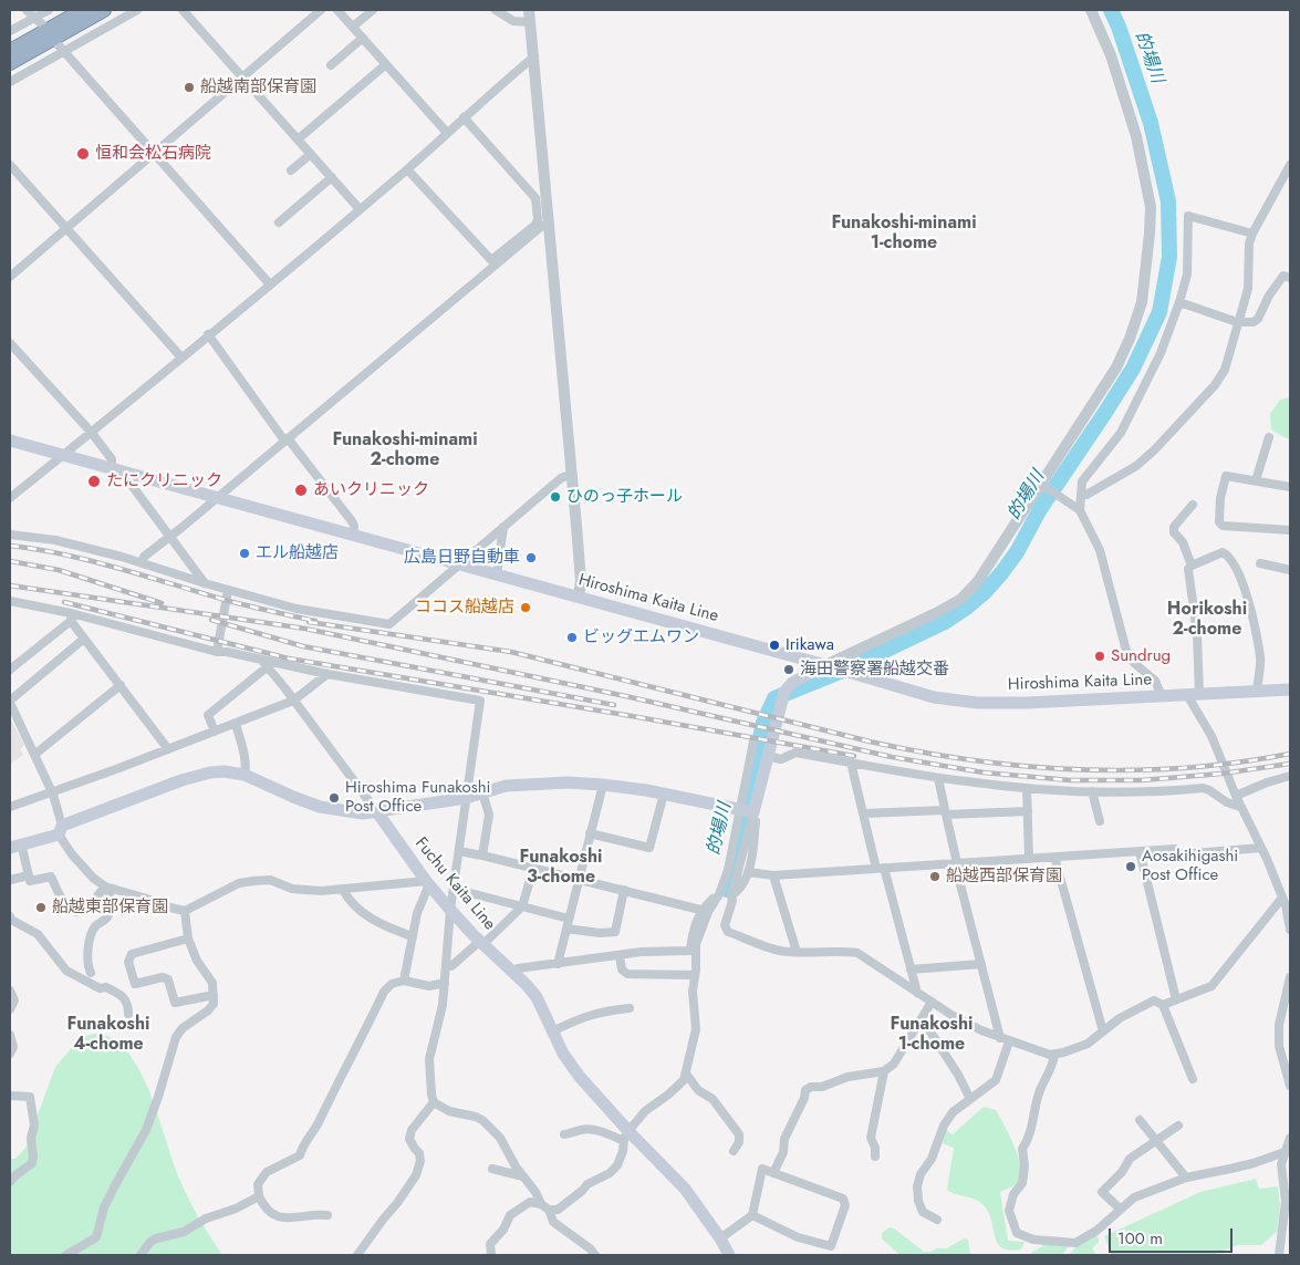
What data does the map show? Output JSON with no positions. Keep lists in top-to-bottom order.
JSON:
{
  "streets": {
    "main road": ["Hiroshima Kaita Line", "Fuchu Kaita Line"]
  },
  "districts": [
    "Funakoshi-minami 1-chome",
    "Funakoshi-minami 2-chome",
    "Horikoshi 2-chome",
    "Funakoshi 3-chome",
    "Funakoshi 4-chome",
    "Funakoshi 1-chome"
  ],
  "water": ["的場川"],
  "places": [
    "船越南部保育園",
    "恒和会松石病院",
    "たにクリニック",
    "あいクリニック",
    "ひのっ子ホール",
    "エル船越店",
    "広島日野自動車",
    "ココス船越店",
    "ビッグエムワン",
    "Irikawa",
    "Sundrug",
    "海田警察署船越交番",
    "Hiroshima Funakoshi Post Office",
    "Aosakihigashi Post Office",
    "船越西部保育園",
    "船越東部保育園"
  ],
  "scale_bar": "100 m"
}
